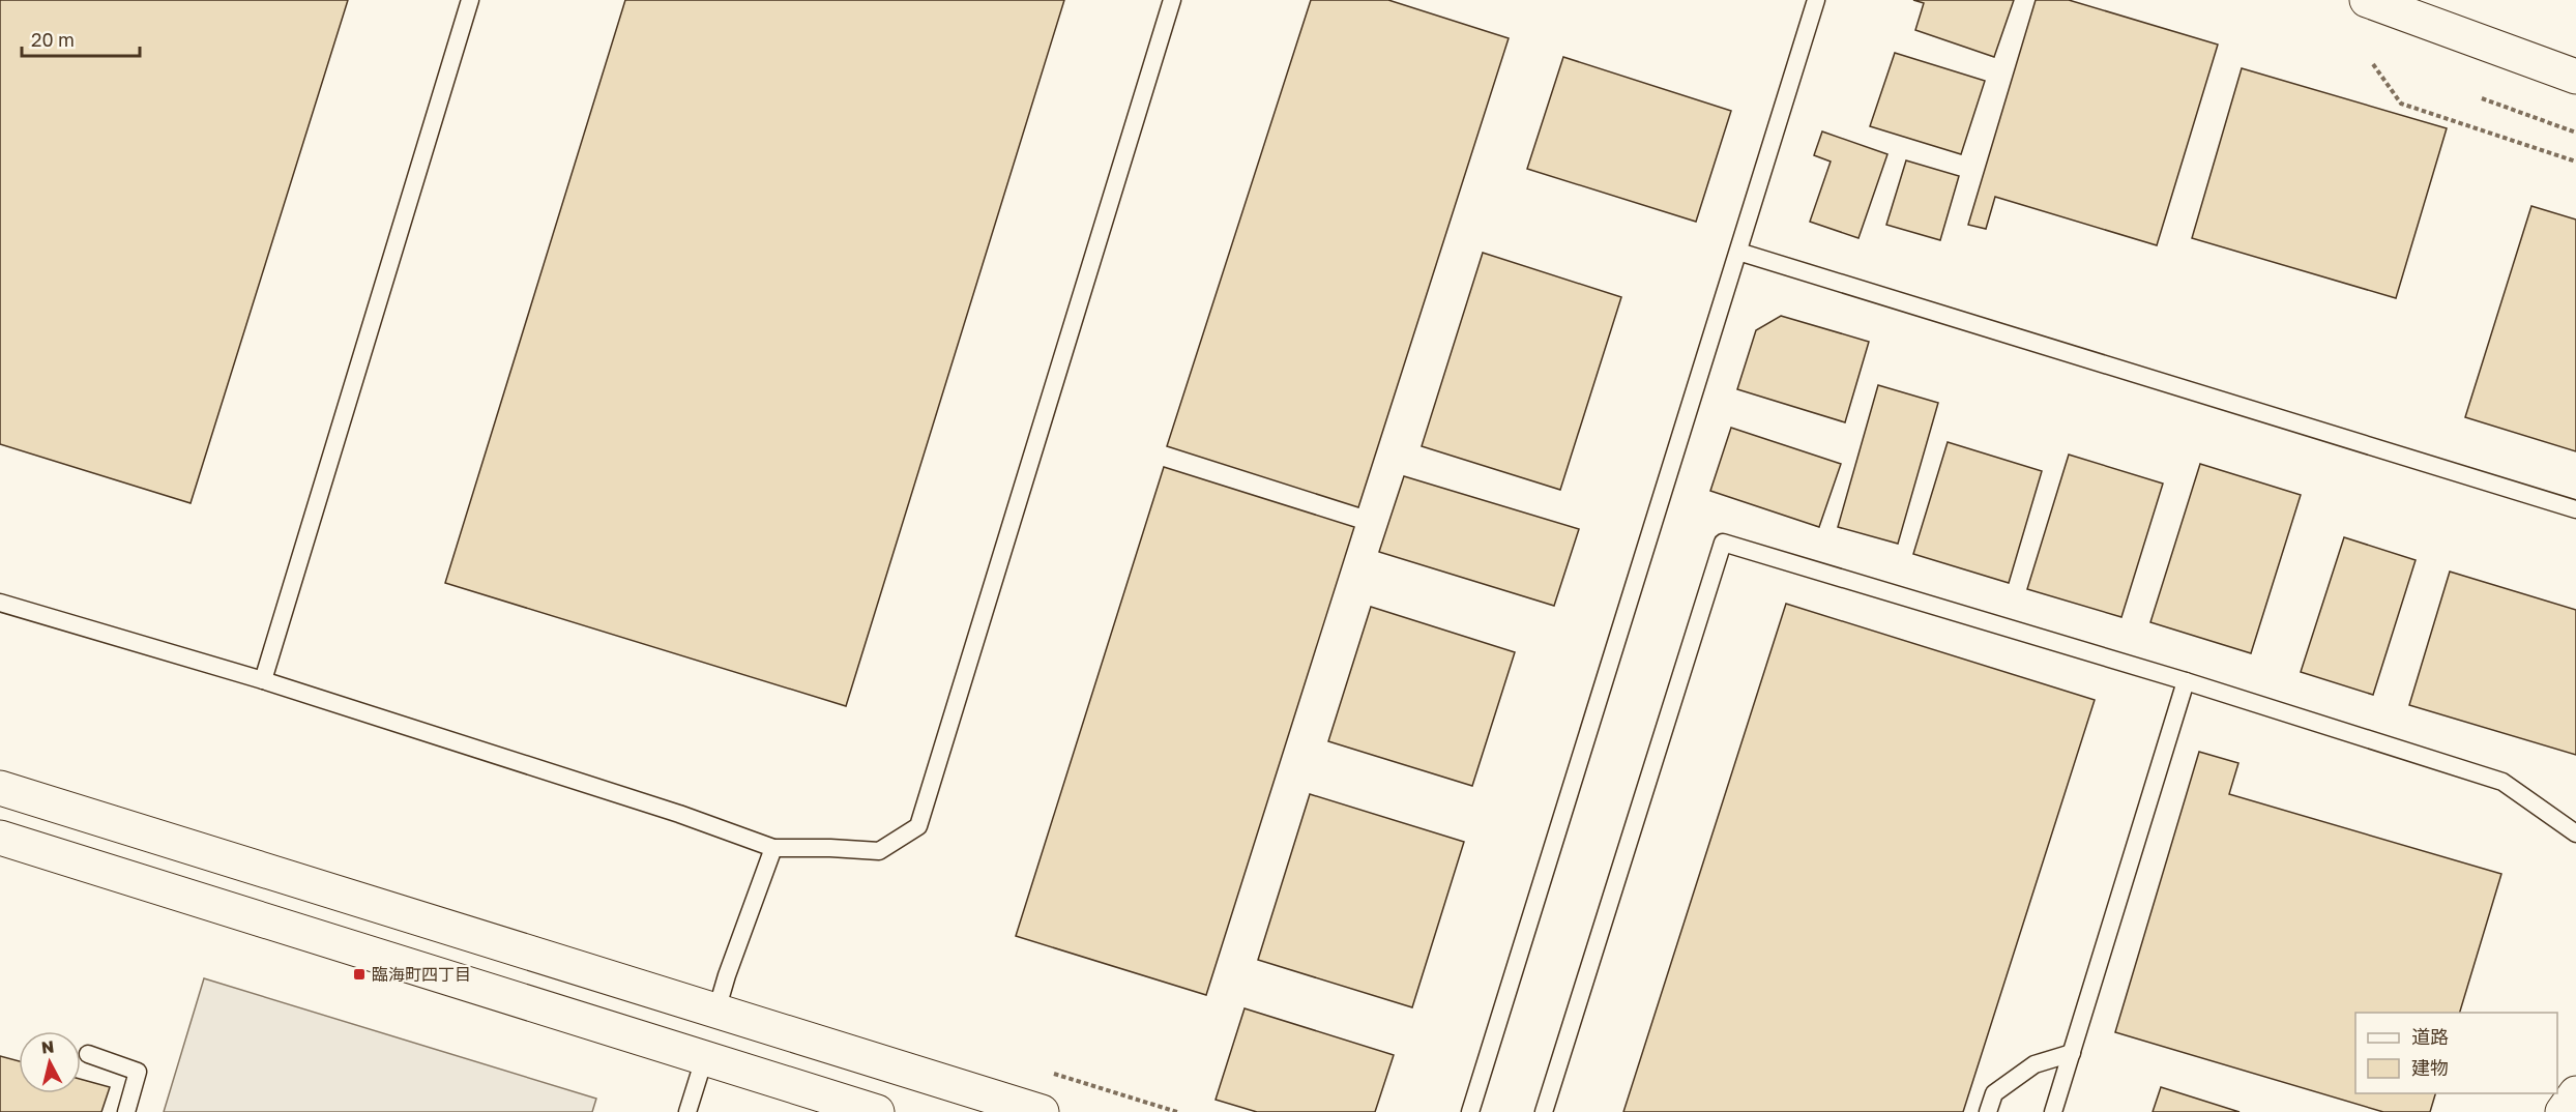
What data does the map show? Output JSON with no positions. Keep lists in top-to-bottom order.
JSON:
{
  "places": {
    "transit": ["臨海町四丁目"]
  },
  "legend": ["道路", "建物"],
  "scale_bar": "20 m",
  "north": "top"
}
